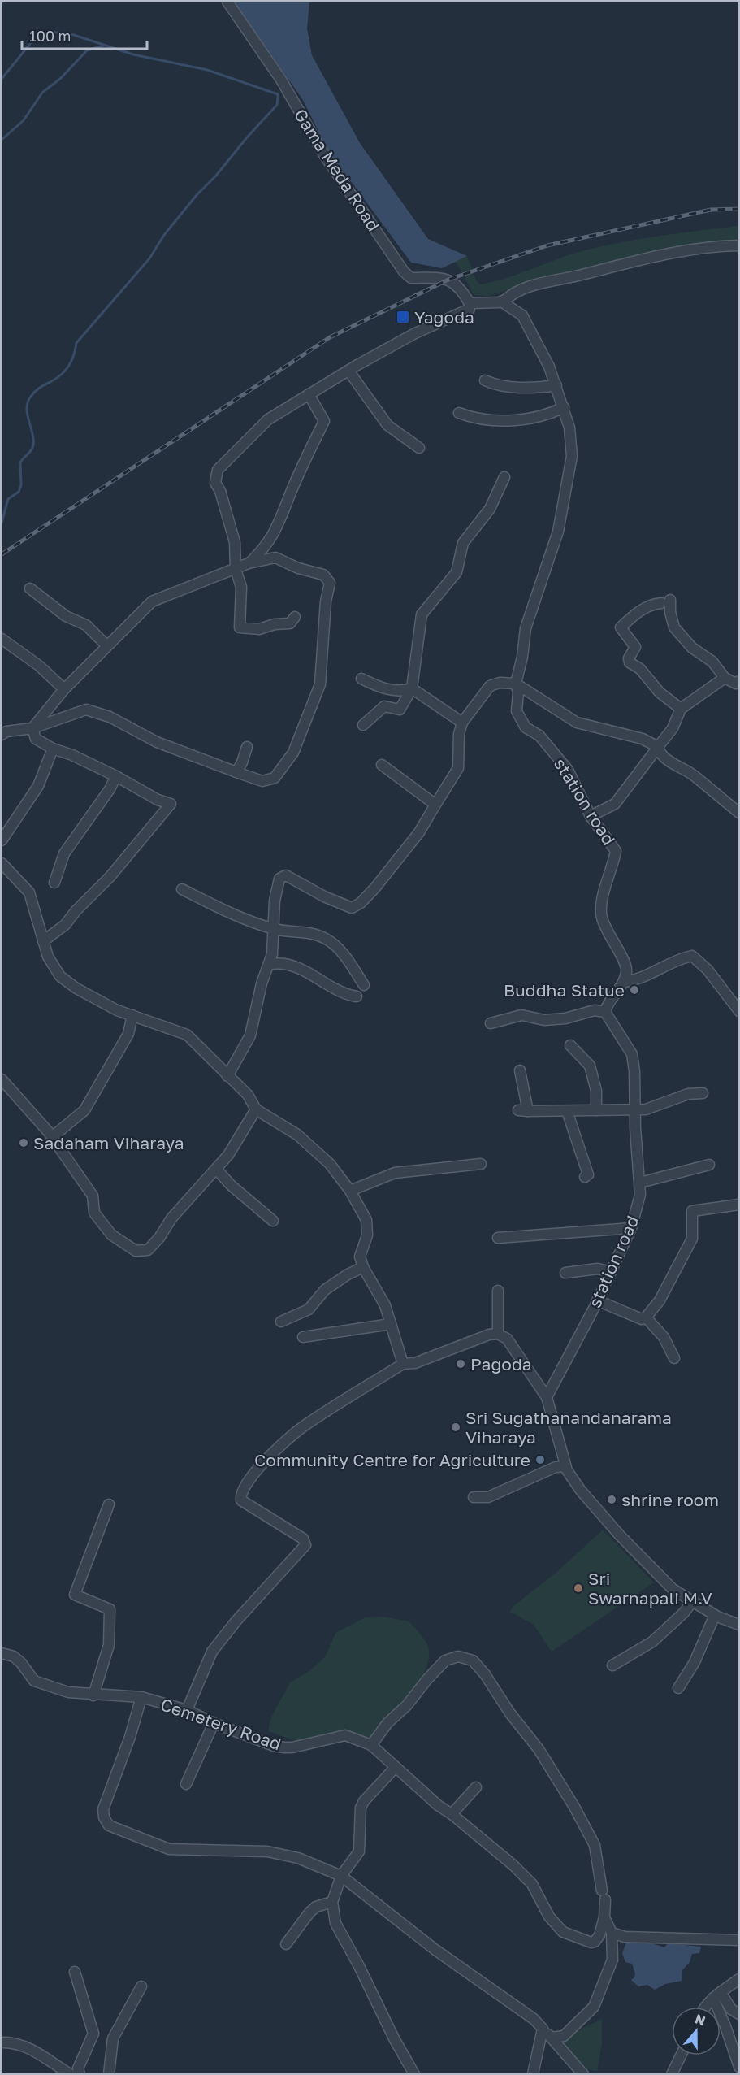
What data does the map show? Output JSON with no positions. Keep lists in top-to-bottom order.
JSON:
{
  "streets": {
    "street": ["Gama Meda Road", "station road", "Cemetery Road"]
  },
  "places": {
    "transit": ["Yagoda"],
    "other": [
      "Buddha Statue",
      "Sadaham Viharaya",
      "Pagoda",
      "Sri Sugathanandanarama Viharaya",
      "Community Centre for Agriculture",
      "shrine room",
      "Sri Swarnapali M.V"
    ]
  },
  "scale_bar": "100 m",
  "north": "top"
}
